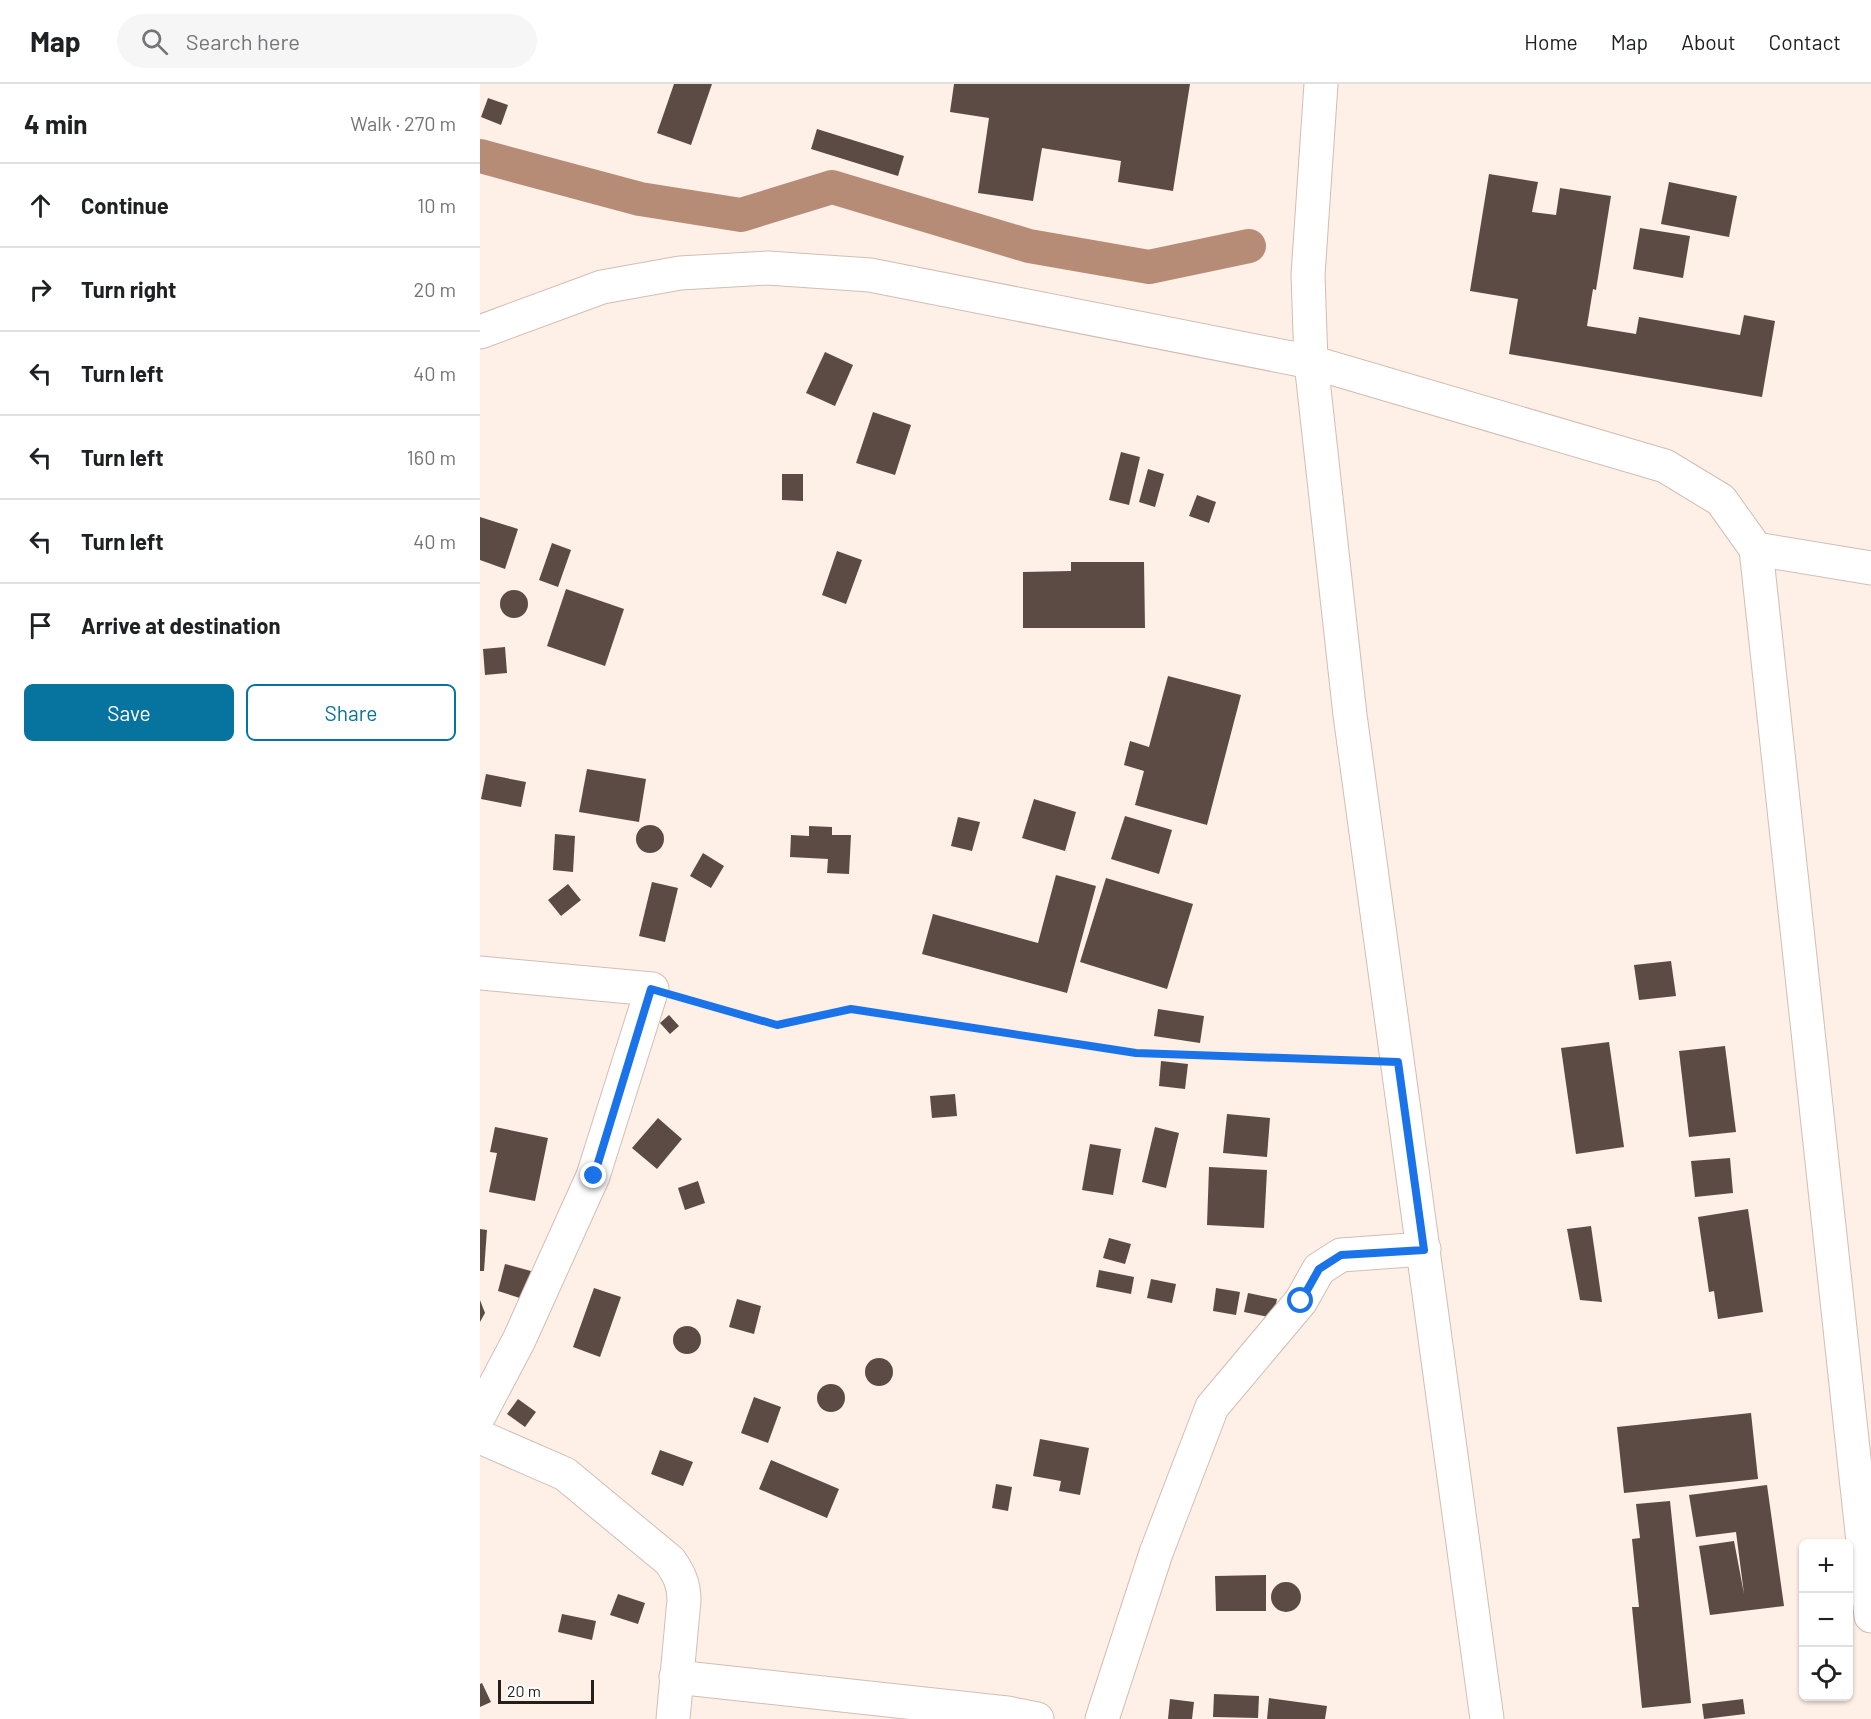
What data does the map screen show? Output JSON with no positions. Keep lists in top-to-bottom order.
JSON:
{
  "scale_bar": "20 m",
  "page": {
    "header": "Map",
    "search": "Search here",
    "nav": [
      "Home",
      "Map",
      "About",
      "Contact"
    ],
    "heading": ["4 min", "Walk · 270 m"],
    "list": [
      ["Continue", "10 m"],
      ["Turn right", "20 m"],
      ["Turn left", "40 m"],
      ["Turn left", "160 m"],
      ["Turn left", "40 m"],
      "Arrive at destination"
    ],
    "buttons": ["Save", "Share"],
    "map_buttons": ["+", "−"],
    "scale": "20 m"
  }
}
